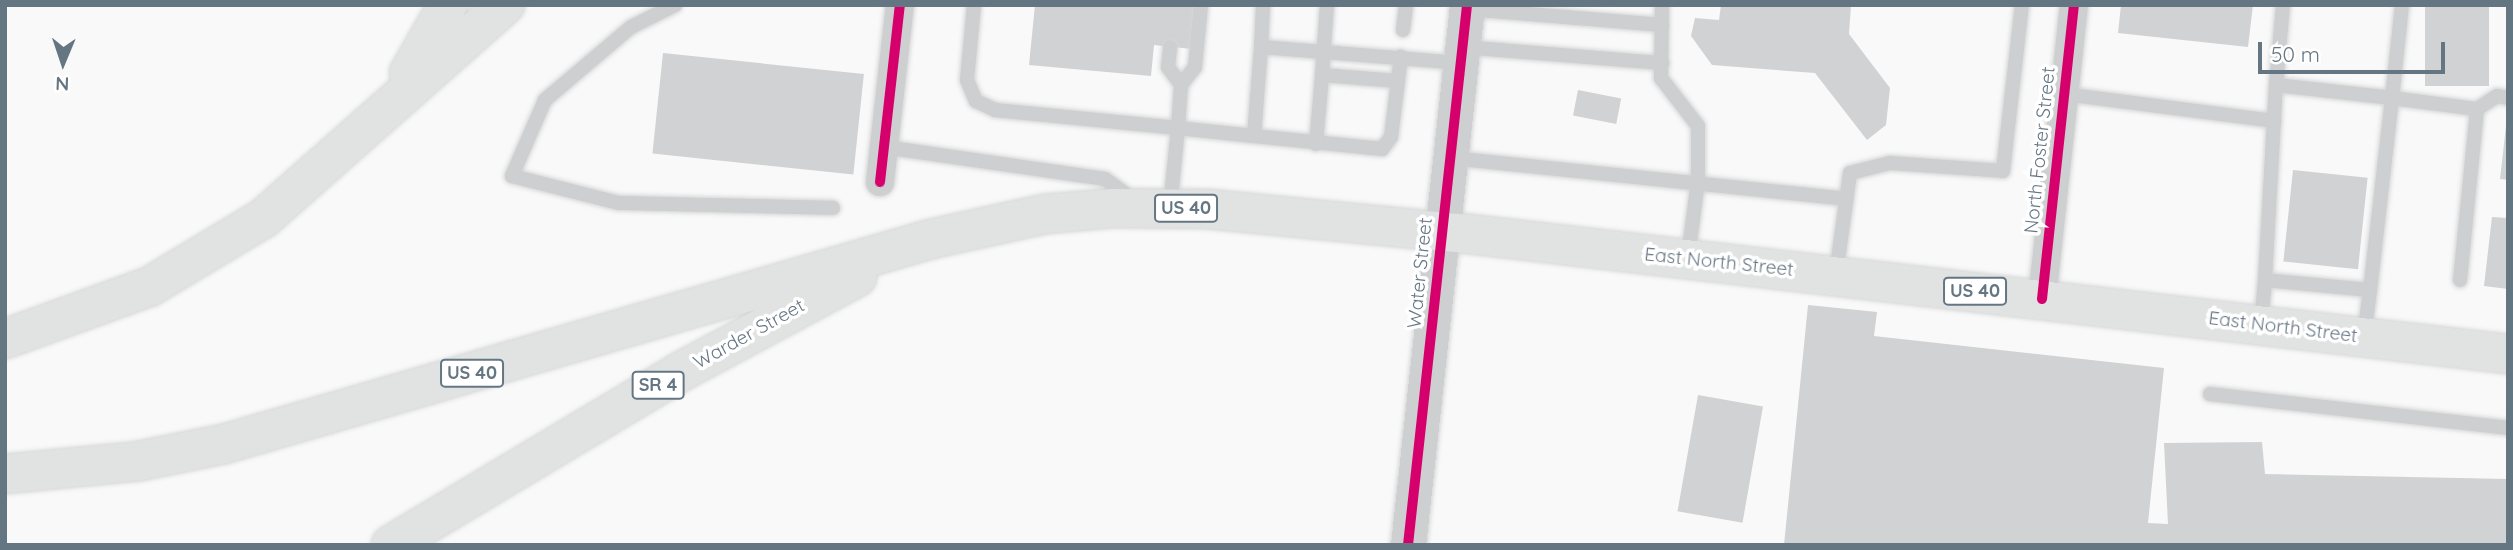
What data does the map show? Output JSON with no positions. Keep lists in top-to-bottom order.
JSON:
{
  "streets": {
    "main road": [
      "US 40",
      "East North Street",
      "Warder Street",
      "SR 4"
    ],
    "street": ["North Foster Street", "Water Street"]
  },
  "crossings": [
    ["North Foster Street", "East North Street"],
    ["US 40", "East North Street"],
    ["US 40", "Warder Street"],
    ["East North Street", "Water Street"],
    ["East North Street", "Warder Street"]
  ],
  "scale_bar": "50 m",
  "north": "bottom"
}
